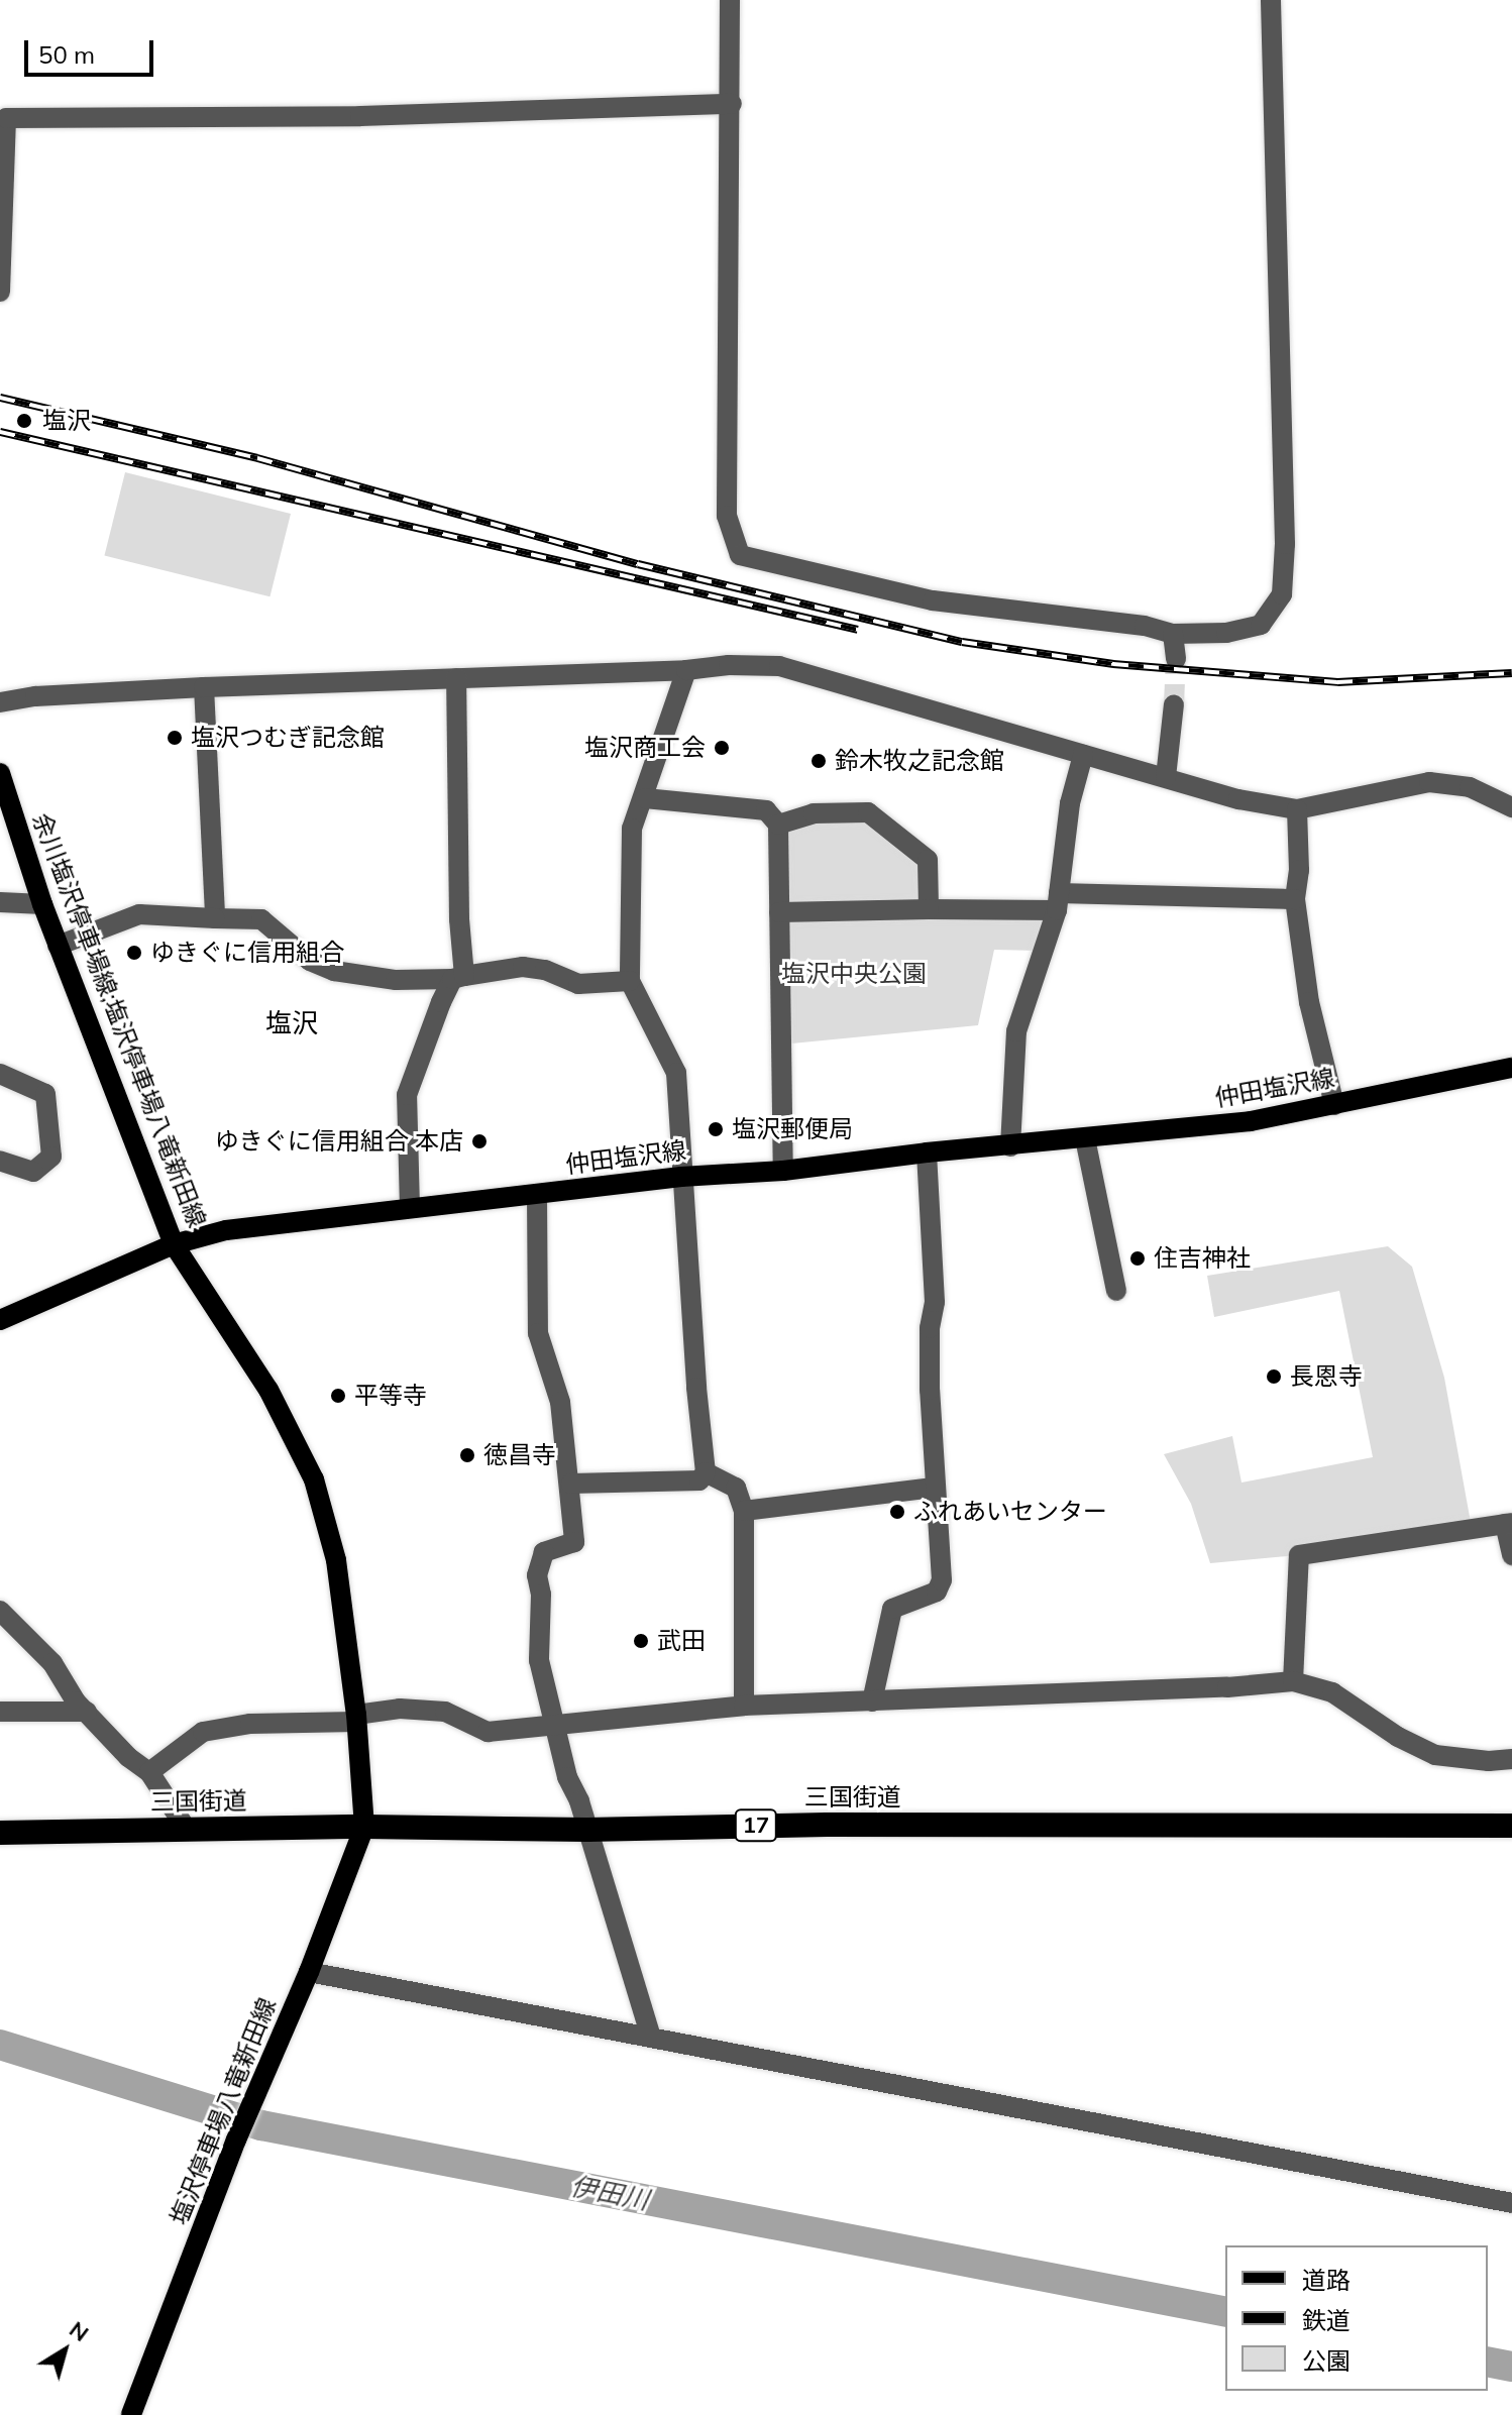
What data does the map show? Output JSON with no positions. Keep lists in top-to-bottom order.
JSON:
{
  "streets": {
    "highway": ["三国街道", "17"],
    "main road": ["余川塩沢停車場線;塩沢停車場八竜新田線", "仲田塩沢線", "塩沢停車場八竜新田線"]
  },
  "crossings": [
    ["余川塩沢停車場線;塩沢停車場八竜新田線", "仲田塩沢線"],
    ["余川塩沢停車場線;塩沢停車場八竜新田線", "三国街道"],
    ["余川塩沢停車場線;塩沢停車場八竜新田線", "塩沢停車場八竜新田線"],
    ["三国街道", "塩沢停車場八竜新田線"]
  ],
  "districts": ["塩沢"],
  "water": ["伊田川"],
  "parks": ["塩沢中央公園"],
  "places": [
    "塩沢",
    "塩沢つむぎ記念館",
    "塩沢商工会",
    "鈴木牧之記念館",
    "ゆきぐに信用組合",
    "塩沢郵便局",
    "ゆきぐに信用組合 本店",
    "住吉神社",
    "長恩寺",
    "平等寺",
    "徳昌寺",
    "ふれあいセンター",
    "武田"
  ],
  "legend": ["道路", "鉄道", "公園"],
  "scale_bar": "50 m",
  "north": "top right"
}
